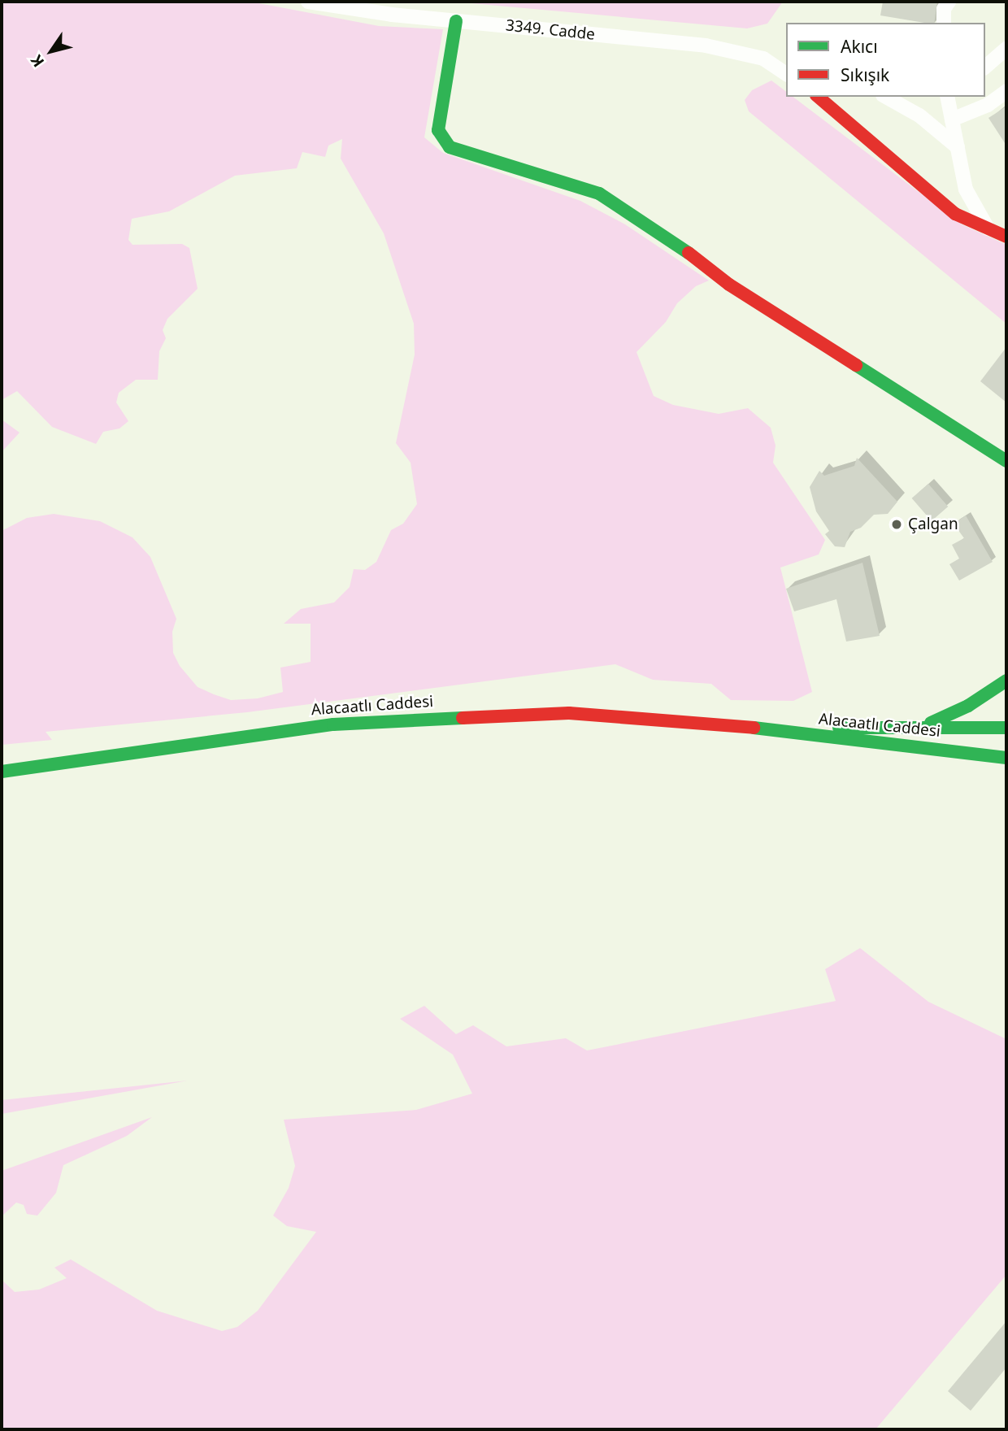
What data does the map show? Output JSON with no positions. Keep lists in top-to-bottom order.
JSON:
{
  "streets": {
    "main road": ["Alacaatlı Caddesi"],
    "street": ["3349. Cadde"]
  },
  "places": ["Çalgan"],
  "legend": ["Akıcı", "Sıkışık"],
  "north": "bottom left"
}
